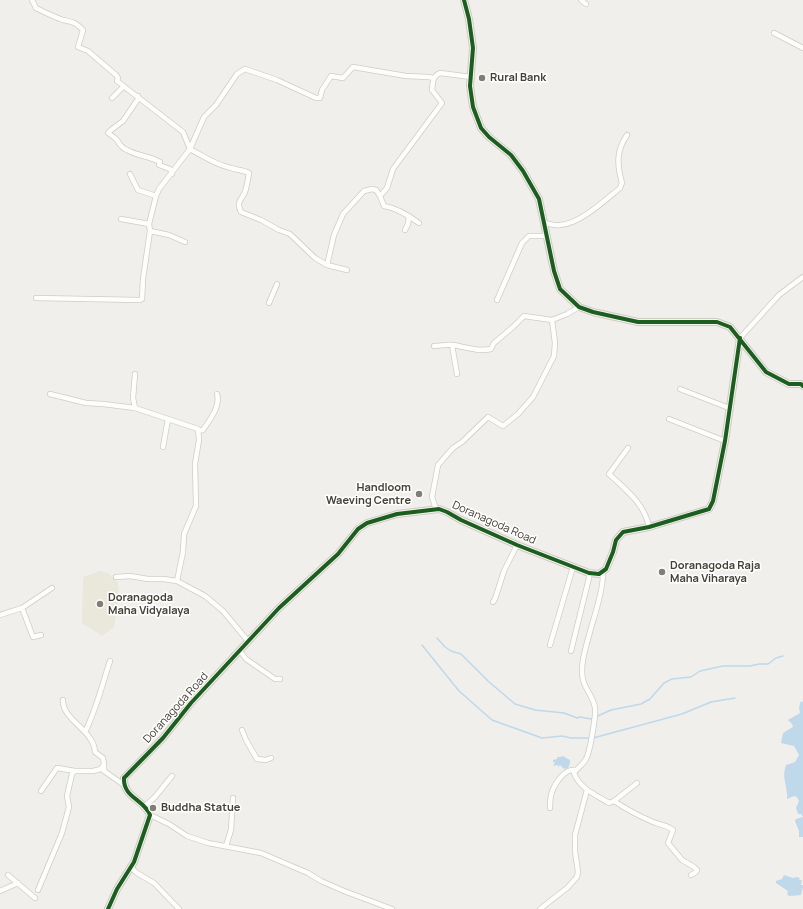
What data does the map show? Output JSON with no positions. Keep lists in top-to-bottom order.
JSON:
{
  "streets": {
    "street": ["Doranagoda Road"]
  },
  "places": [
    "Rural Bank",
    "Handloom Waeving Centre",
    "Doranagoda Raja Maha Viharaya",
    "Doranagoda Maha Vidyalaya",
    "Buddha Statue"
  ]
}
